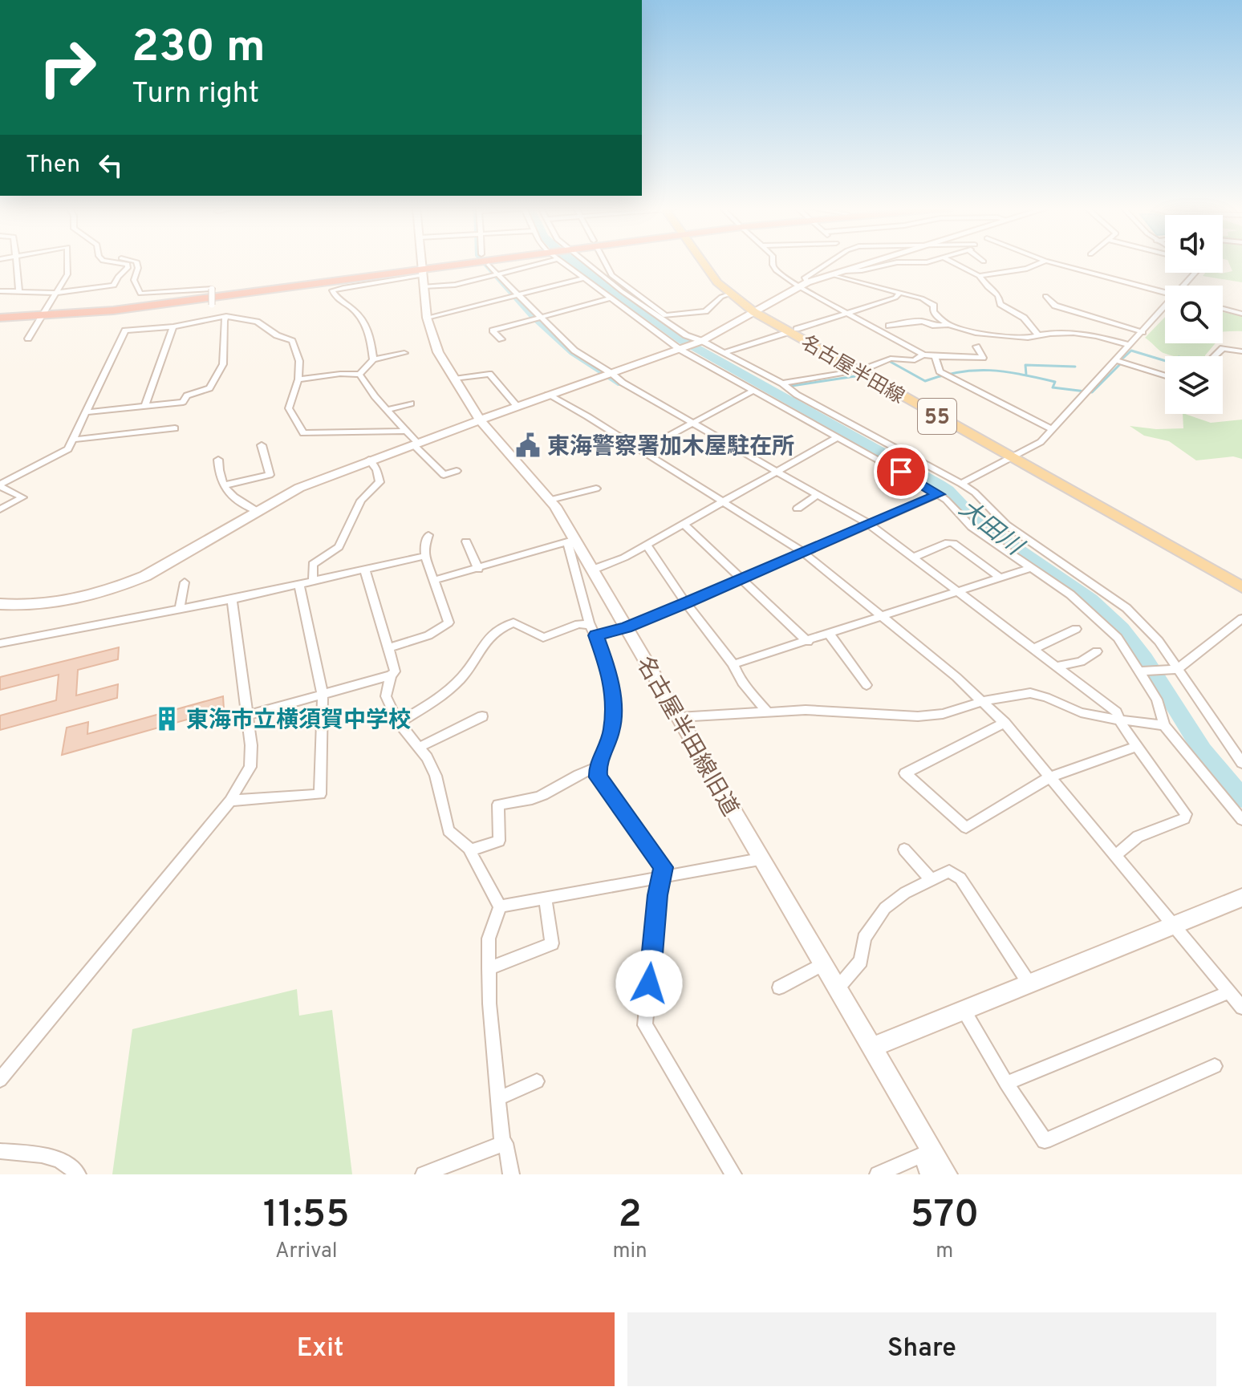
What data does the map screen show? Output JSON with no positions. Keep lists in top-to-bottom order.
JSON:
{
  "streets": {
    "main road": ["名古屋半田線", "55"],
    "street": ["名古屋半田線旧道"]
  },
  "water": ["大田川"],
  "places": {
    "public building": ["東海警察署加木屋駐在所"],
    "building": ["東海市立横須賀中学校"]
  },
  "page": {
    "turn": ["230 m", "Turn right"],
    "then": "Then",
    "eta": [
      "11:55",
      "Arrival",
      "2",
      "min",
      "570",
      "m"
    ],
    "buttons": ["Exit", "Share"]
  }
}
